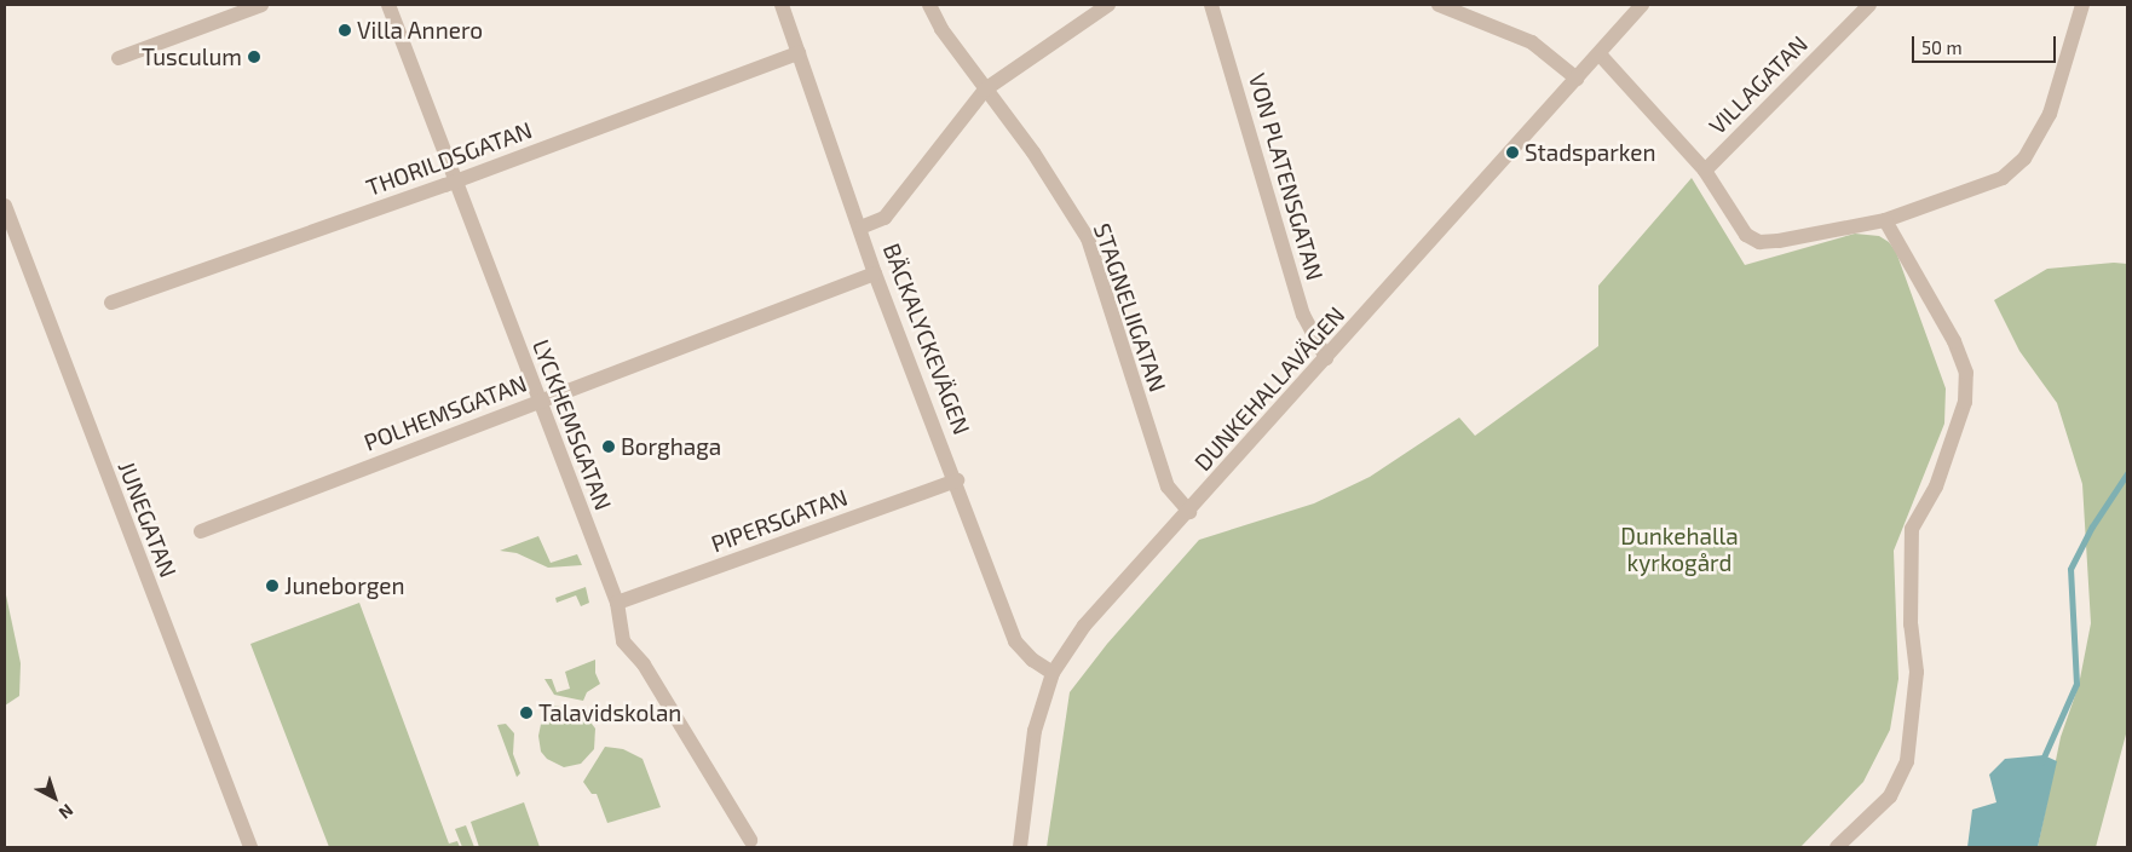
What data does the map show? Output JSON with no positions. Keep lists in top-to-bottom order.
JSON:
{
  "streets": {
    "street": [
      "VILLAGATAN",
      "THORILDSGATAN",
      "VON PLATENSGATAN",
      "STAGNELIIGATAN",
      "BÄCKALYCKEVÄGEN",
      "DUNKEHALLAVÄGEN",
      "POLHEMSGATAN",
      "LYCKHEMSGATAN",
      "JUNEGATAN",
      "PIPERSGATAN"
    ]
  },
  "crossings": [
    ["THORILDSGATAN", "BÄCKALYCKEVÄGEN"],
    ["THORILDSGATAN", "LYCKHEMSGATAN"],
    ["VON PLATENSGATAN", "DUNKEHALLAVÄGEN"],
    ["STAGNELIIGATAN", "DUNKEHALLAVÄGEN"],
    ["BÄCKALYCKEVÄGEN", "DUNKEHALLAVÄGEN"],
    ["BÄCKALYCKEVÄGEN", "POLHEMSGATAN"],
    ["BÄCKALYCKEVÄGEN", "PIPERSGATAN"],
    ["POLHEMSGATAN", "LYCKHEMSGATAN"],
    ["LYCKHEMSGATAN", "PIPERSGATAN"]
  ],
  "parks": ["Dunkehalla kyrkogård"],
  "places": [
    "Villa Annero",
    "Tusculum",
    "Stadsparken",
    "Borghaga",
    "Juneborgen",
    "Talavidskolan"
  ],
  "scale_bar": "50 m",
  "north": "bottom right"
}
